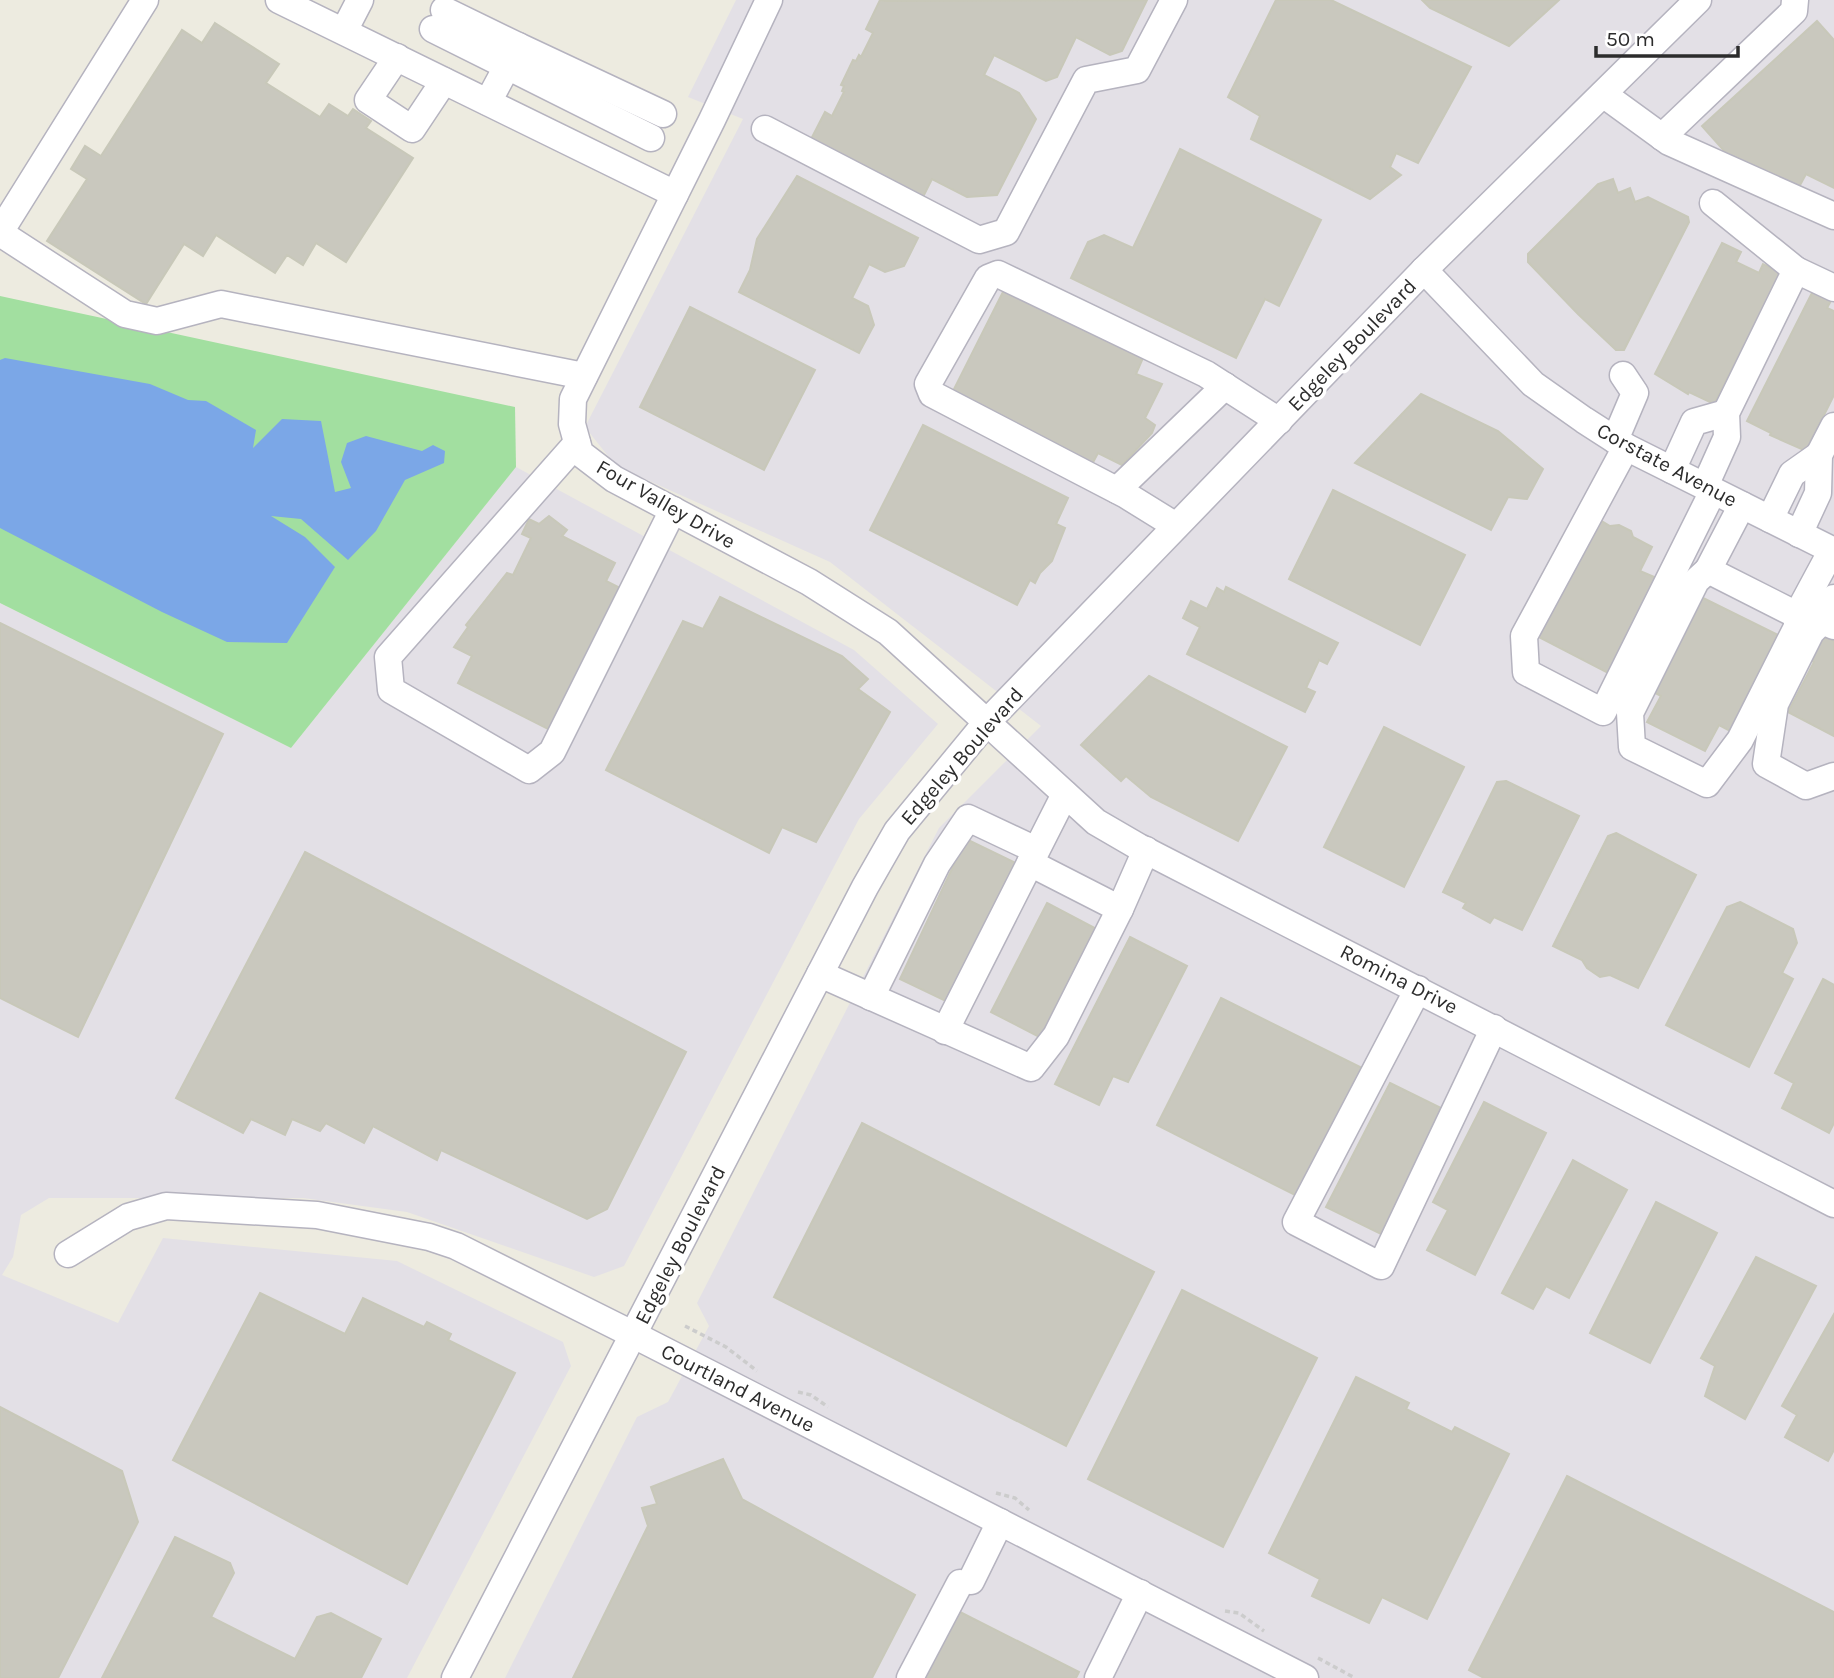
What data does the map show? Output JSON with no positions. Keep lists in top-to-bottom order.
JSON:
{
  "streets": {
    "street": [
      "Edgeley Boulevard",
      "Corstate Avenue",
      "Four Valley Drive",
      "Romina Drive",
      "Courtland Avenue"
    ]
  },
  "crossings": [
    ["Edgeley Boulevard", "Corstate Avenue"],
    ["Edgeley Boulevard", "Four Valley Drive"],
    ["Edgeley Boulevard", "Romina Drive"],
    ["Edgeley Boulevard", "Courtland Avenue"],
    ["Four Valley Drive", "Romina Drive"]
  ],
  "scale_bar": "50 m"
}
